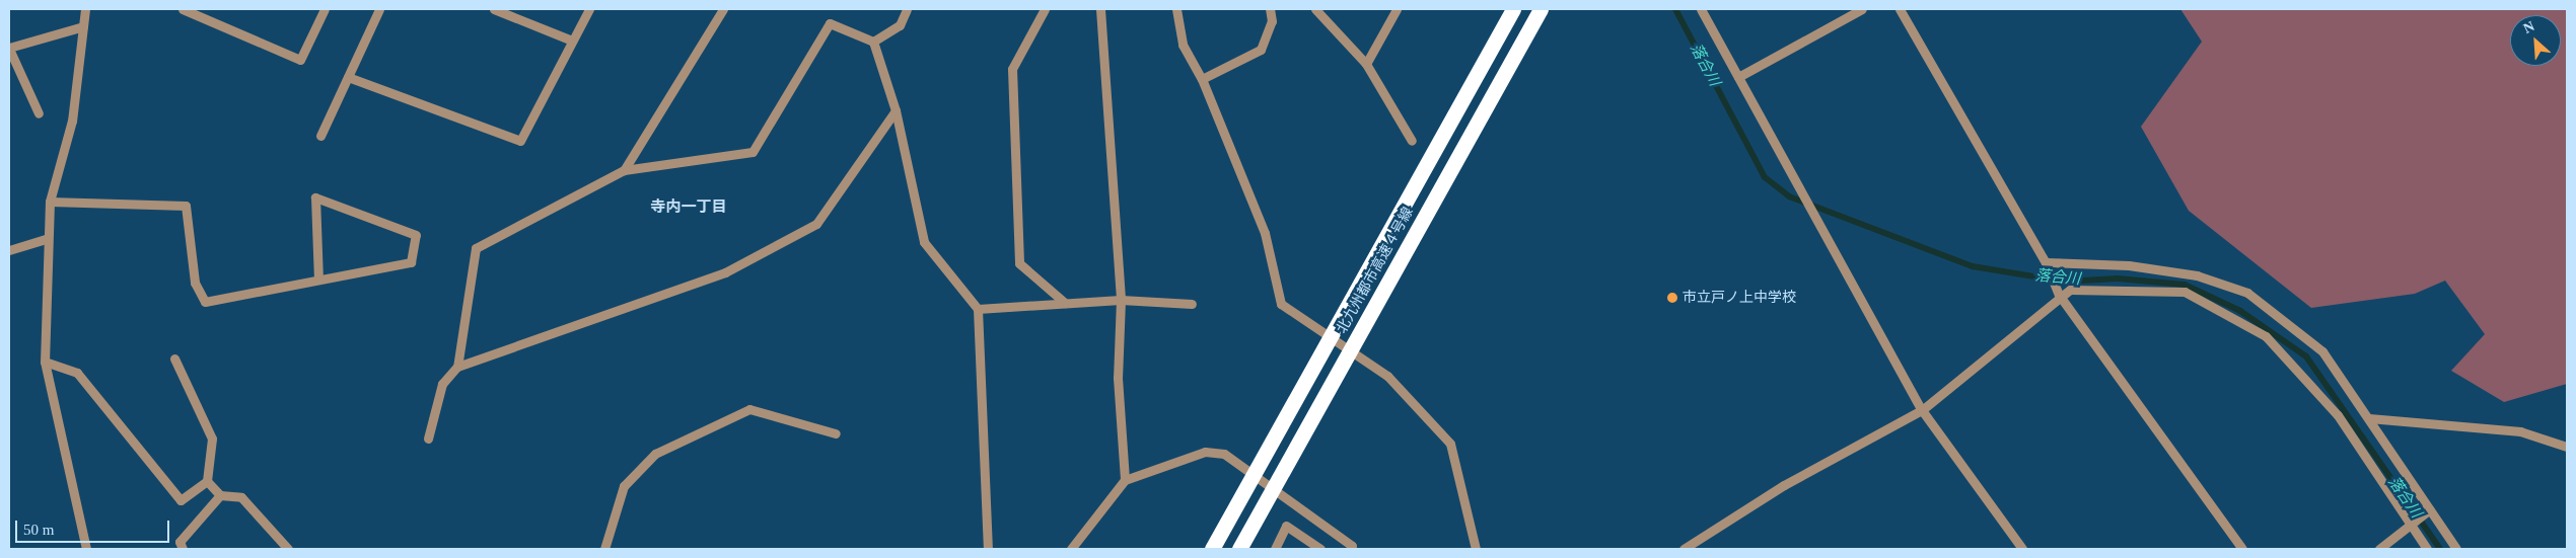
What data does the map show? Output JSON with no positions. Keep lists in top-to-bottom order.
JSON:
{
  "streets": {
    "highway": ["北九州都市高速４号線"]
  },
  "districts": ["寺内一丁目"],
  "water": ["落合川"],
  "places": ["市立戸ノ上中学校"],
  "scale_bar": "50 m",
  "north": "top left"
}
